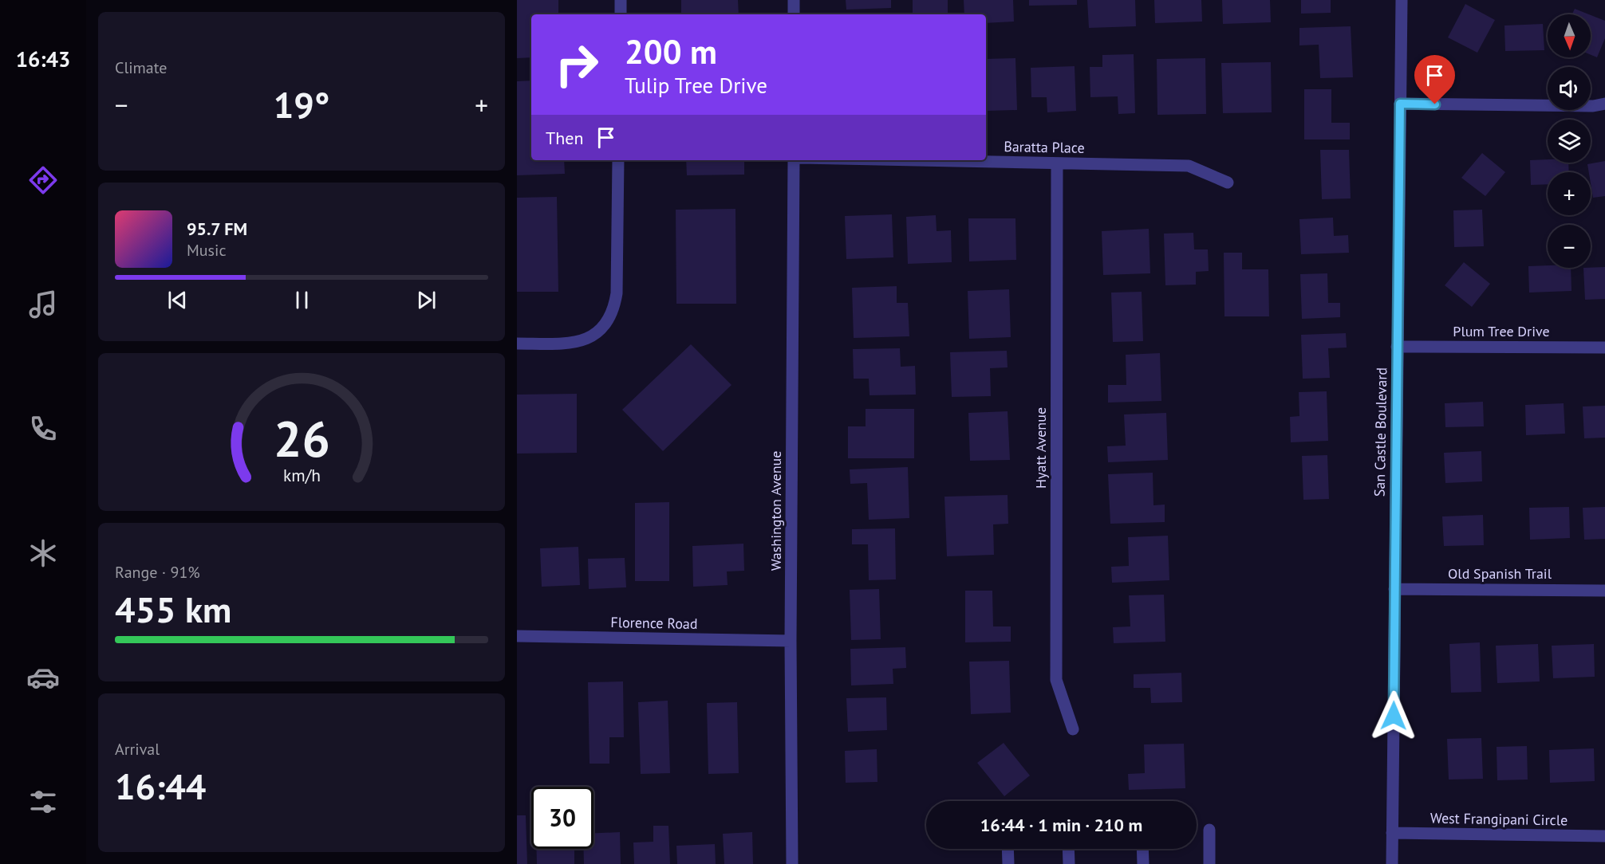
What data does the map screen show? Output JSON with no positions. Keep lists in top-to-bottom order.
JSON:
{
  "streets": {
    "street": [
      "Baratta Place",
      "Plum Tree Drive",
      "San Castle Boulevard",
      "Hyatt Avenue",
      "Washington Avenue",
      "Old Spanish Trail",
      "Florence Road",
      "West Frangipani Circle"
    ]
  },
  "crossings": [
    ["Baratta Place", "Hyatt Avenue"],
    ["Plum Tree Drive", "San Castle Boulevard"],
    ["San Castle Boulevard", "Old Spanish Trail"],
    ["San Castle Boulevard", "West Frangipani Circle"],
    ["Washington Avenue", "Florence Road"]
  ],
  "north": "bottom",
  "page": {
    "tabs": "16:43",
    "tile": [
      "Climate",
      ["Range · 91%", "455 km"],
      ["Arrival", "16:44"]
    ],
    "map_buttons": ["+", "−"],
    "turn": ["200 m", "Tulip Tree Drive"],
    "heat": ["−", "19°", "+"],
    "then": "Then",
    "song": ["95.7 FM", "Music"],
    "limit": "30",
    "trip": "16:44 · 1 min · 210 m",
    "gauge": ["26", "km/h"]
  }
}
